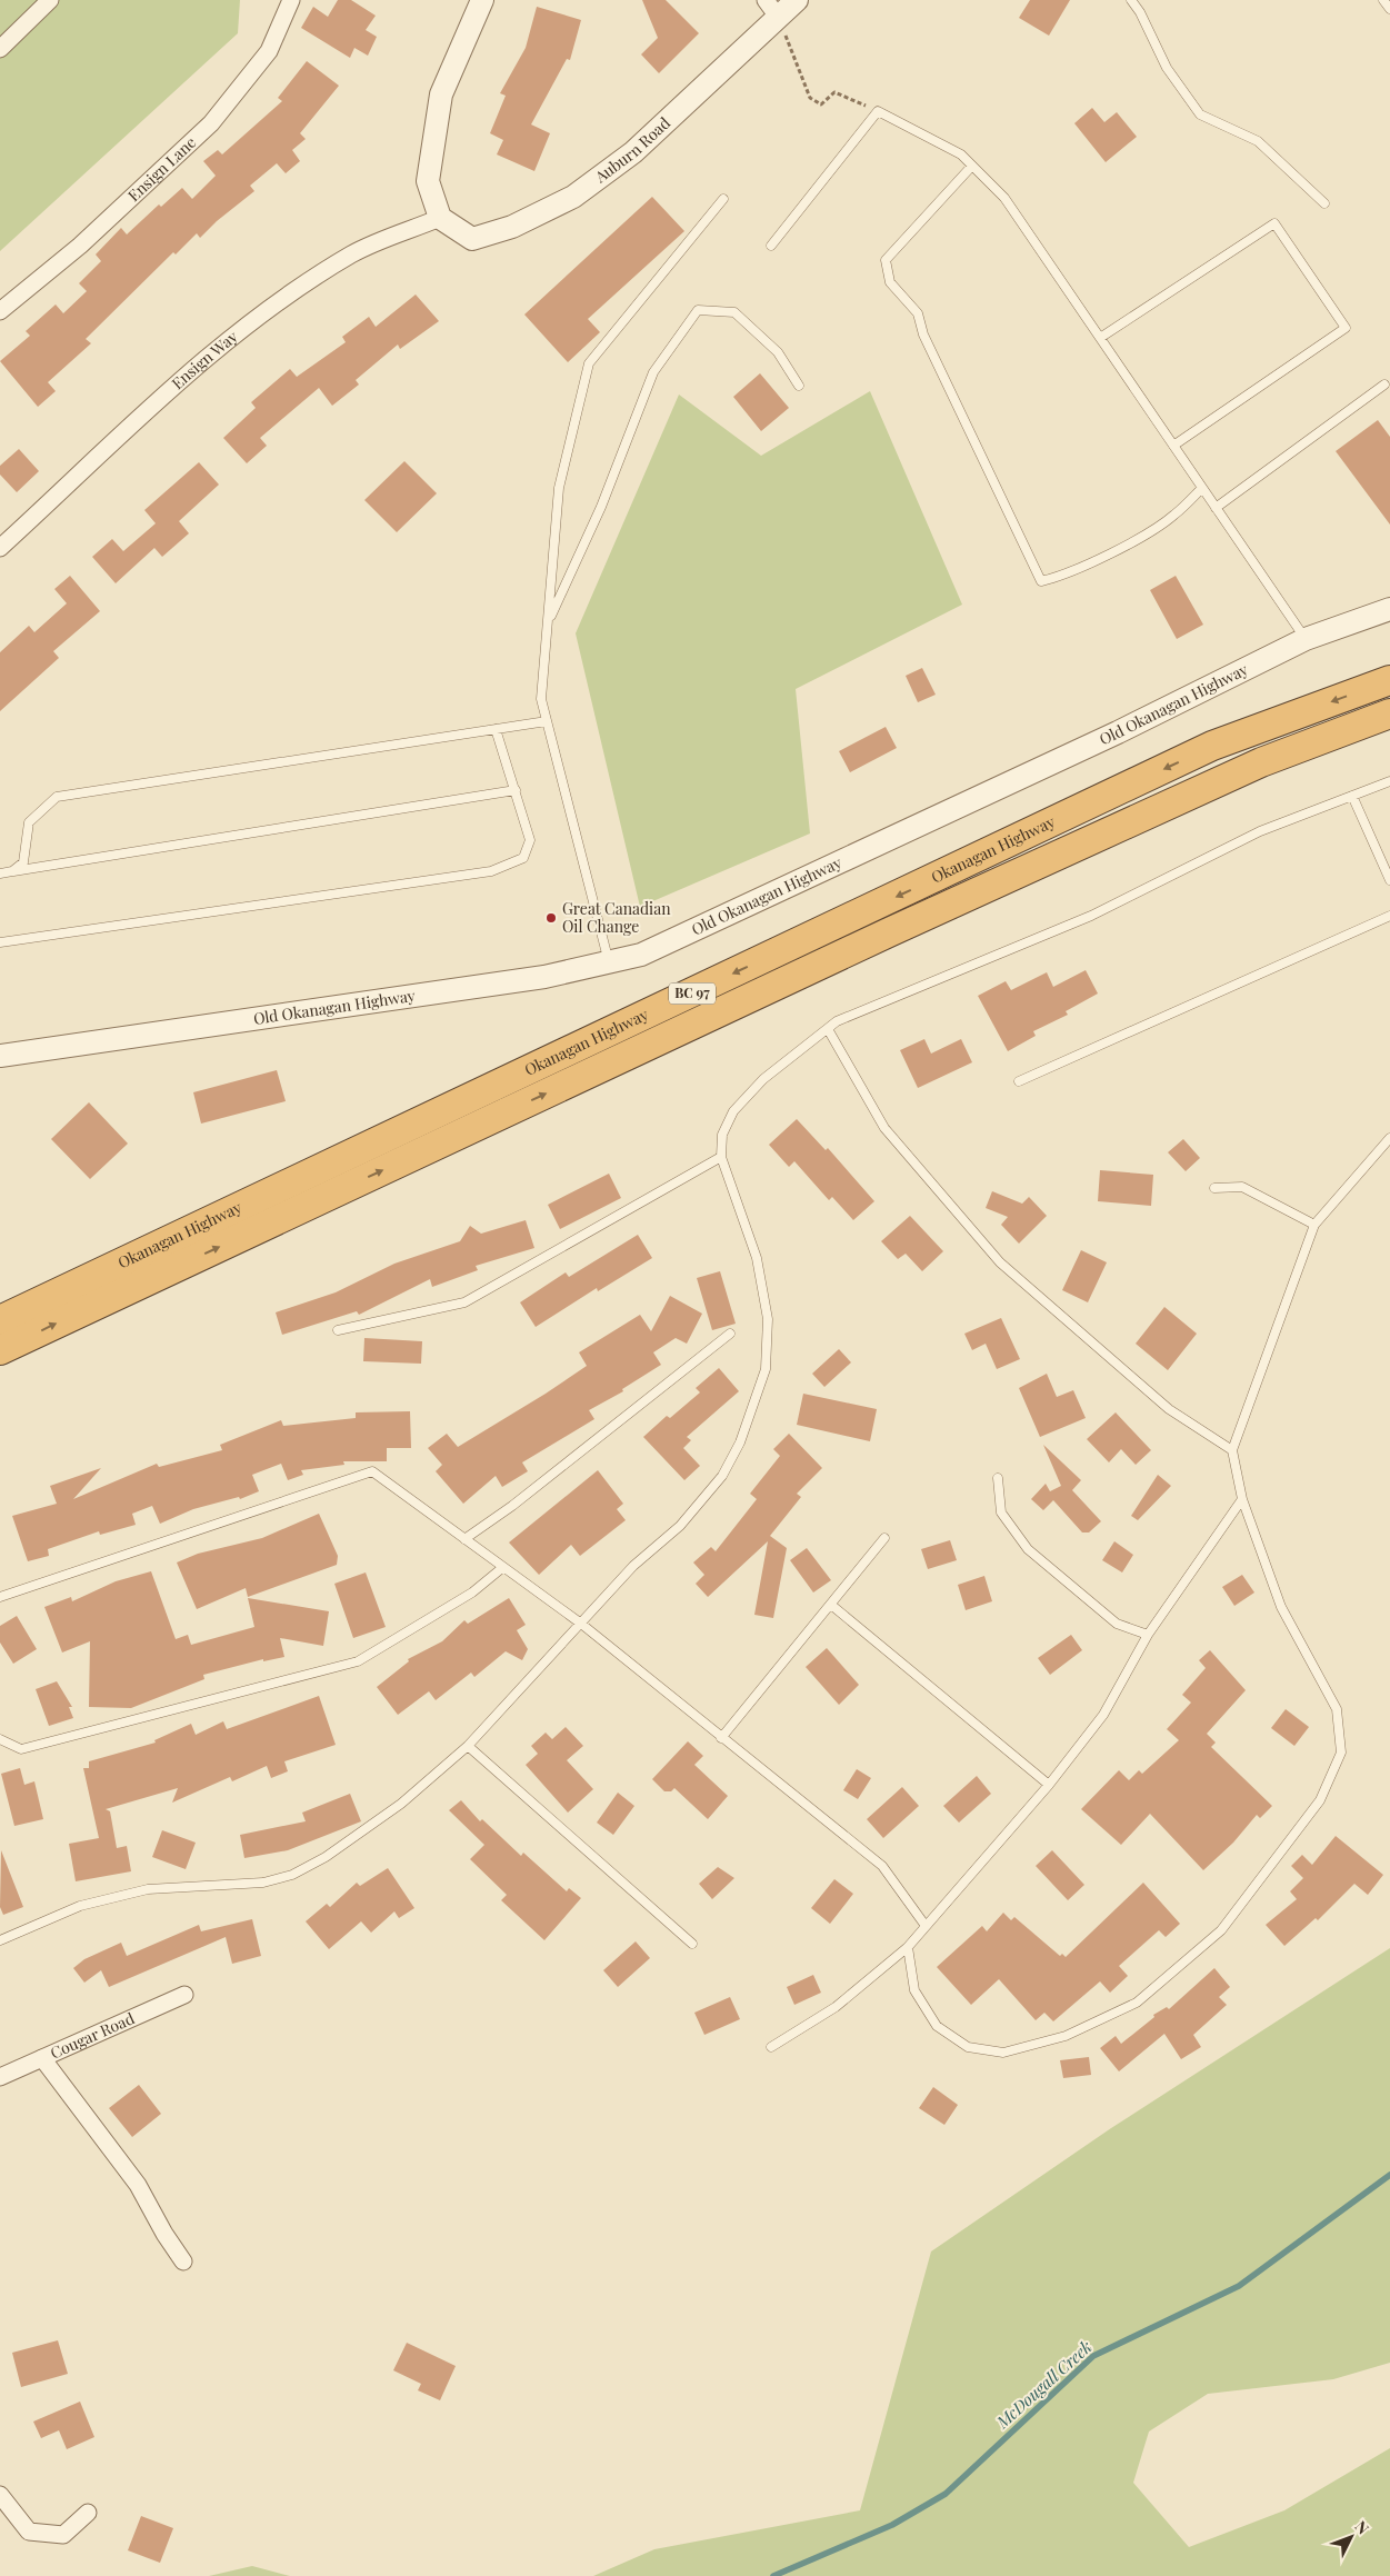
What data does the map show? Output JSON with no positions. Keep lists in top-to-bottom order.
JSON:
{
  "streets": {
    "highway": ["Okanagan Highway", "BC 97"],
    "street": [
      "Auburn Road",
      "Ensign Lane",
      "Ensign Way",
      "Old Okanagan Highway",
      "Cougar Road"
    ]
  },
  "crossings": [
    ["Auburn Road", "Ensign Way"]
  ],
  "water": ["McDougall Creek"],
  "places": ["Great Canadian Oil Change"],
  "north": "top right"
}
